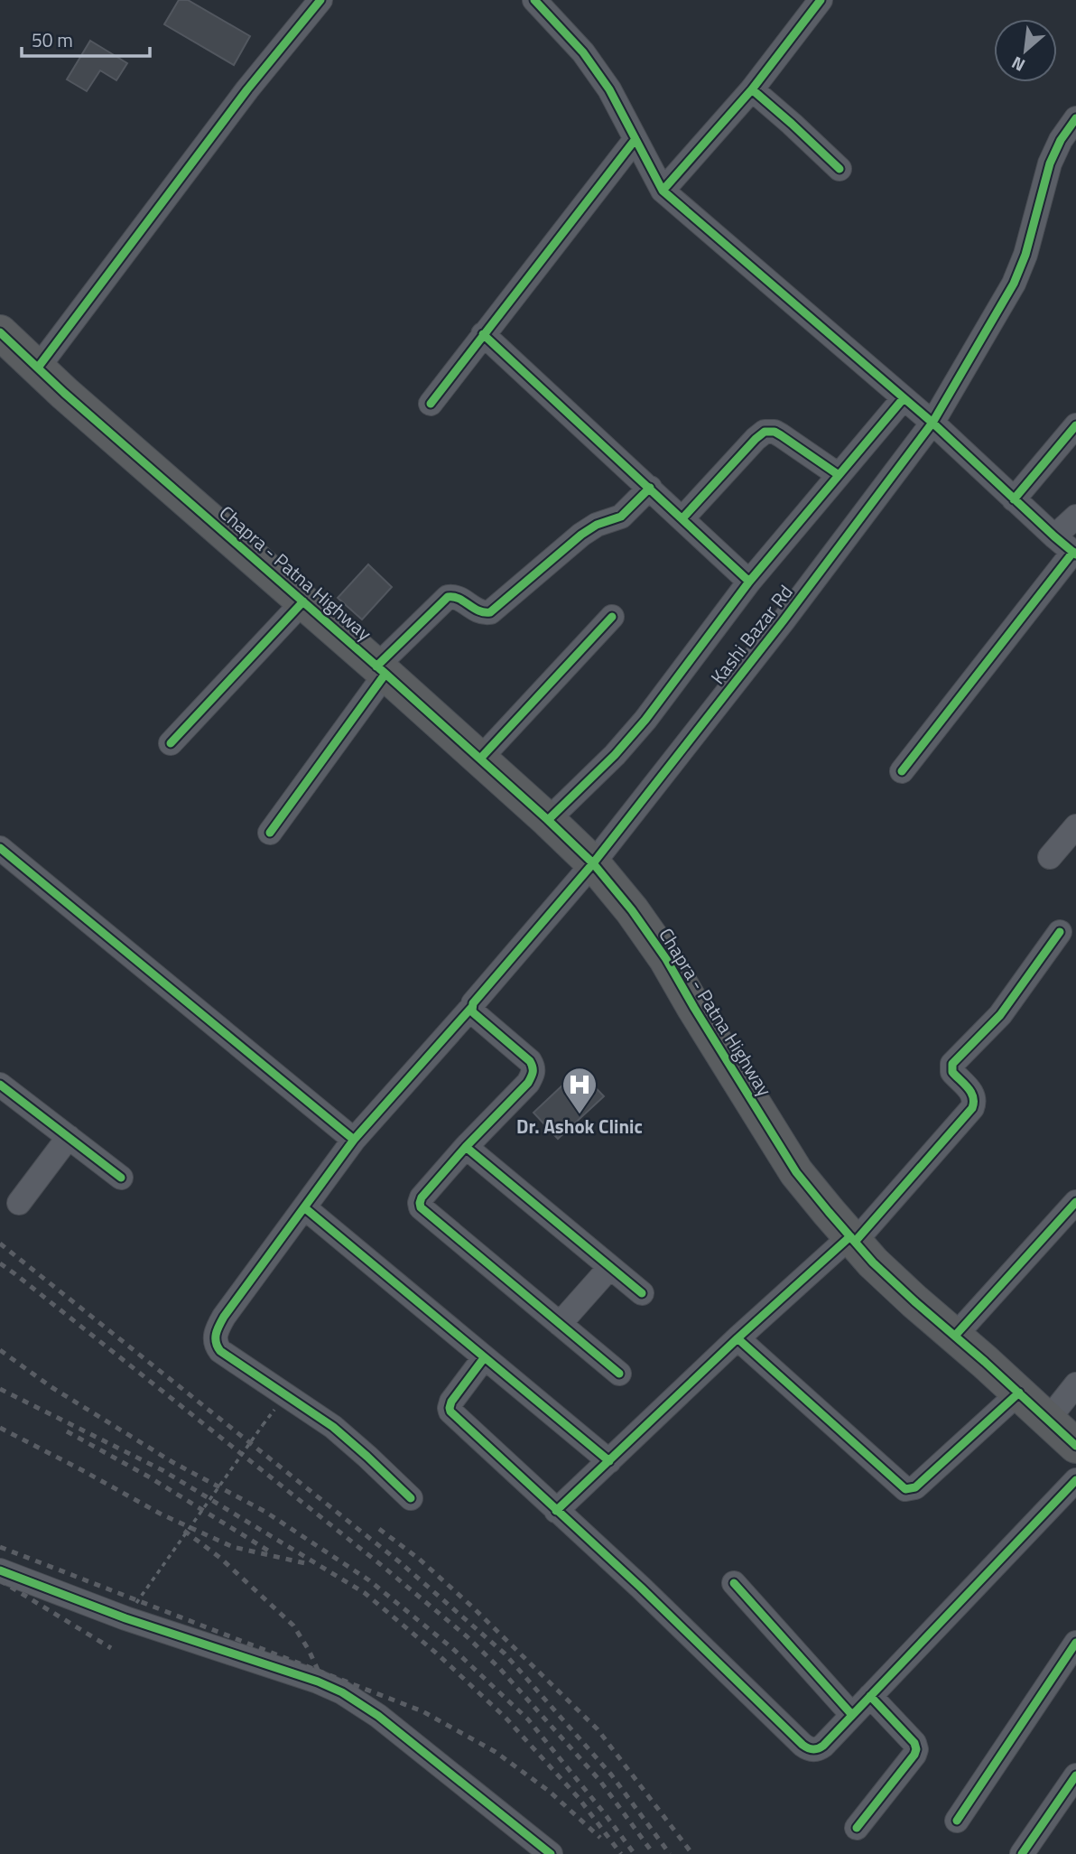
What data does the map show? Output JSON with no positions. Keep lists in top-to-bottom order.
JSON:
{
  "streets": {
    "highway": ["Chapra - Patna Highway"],
    "street": ["Kashi Bazar Rd"]
  },
  "crossings": [
    ["Chapra - Patna Highway", "Kashi Bazar Rd"]
  ],
  "places": {
    "hospital": ["Dr. Ashok Clinic"]
  },
  "scale_bar": "50 m",
  "north": "bottom left"
}
